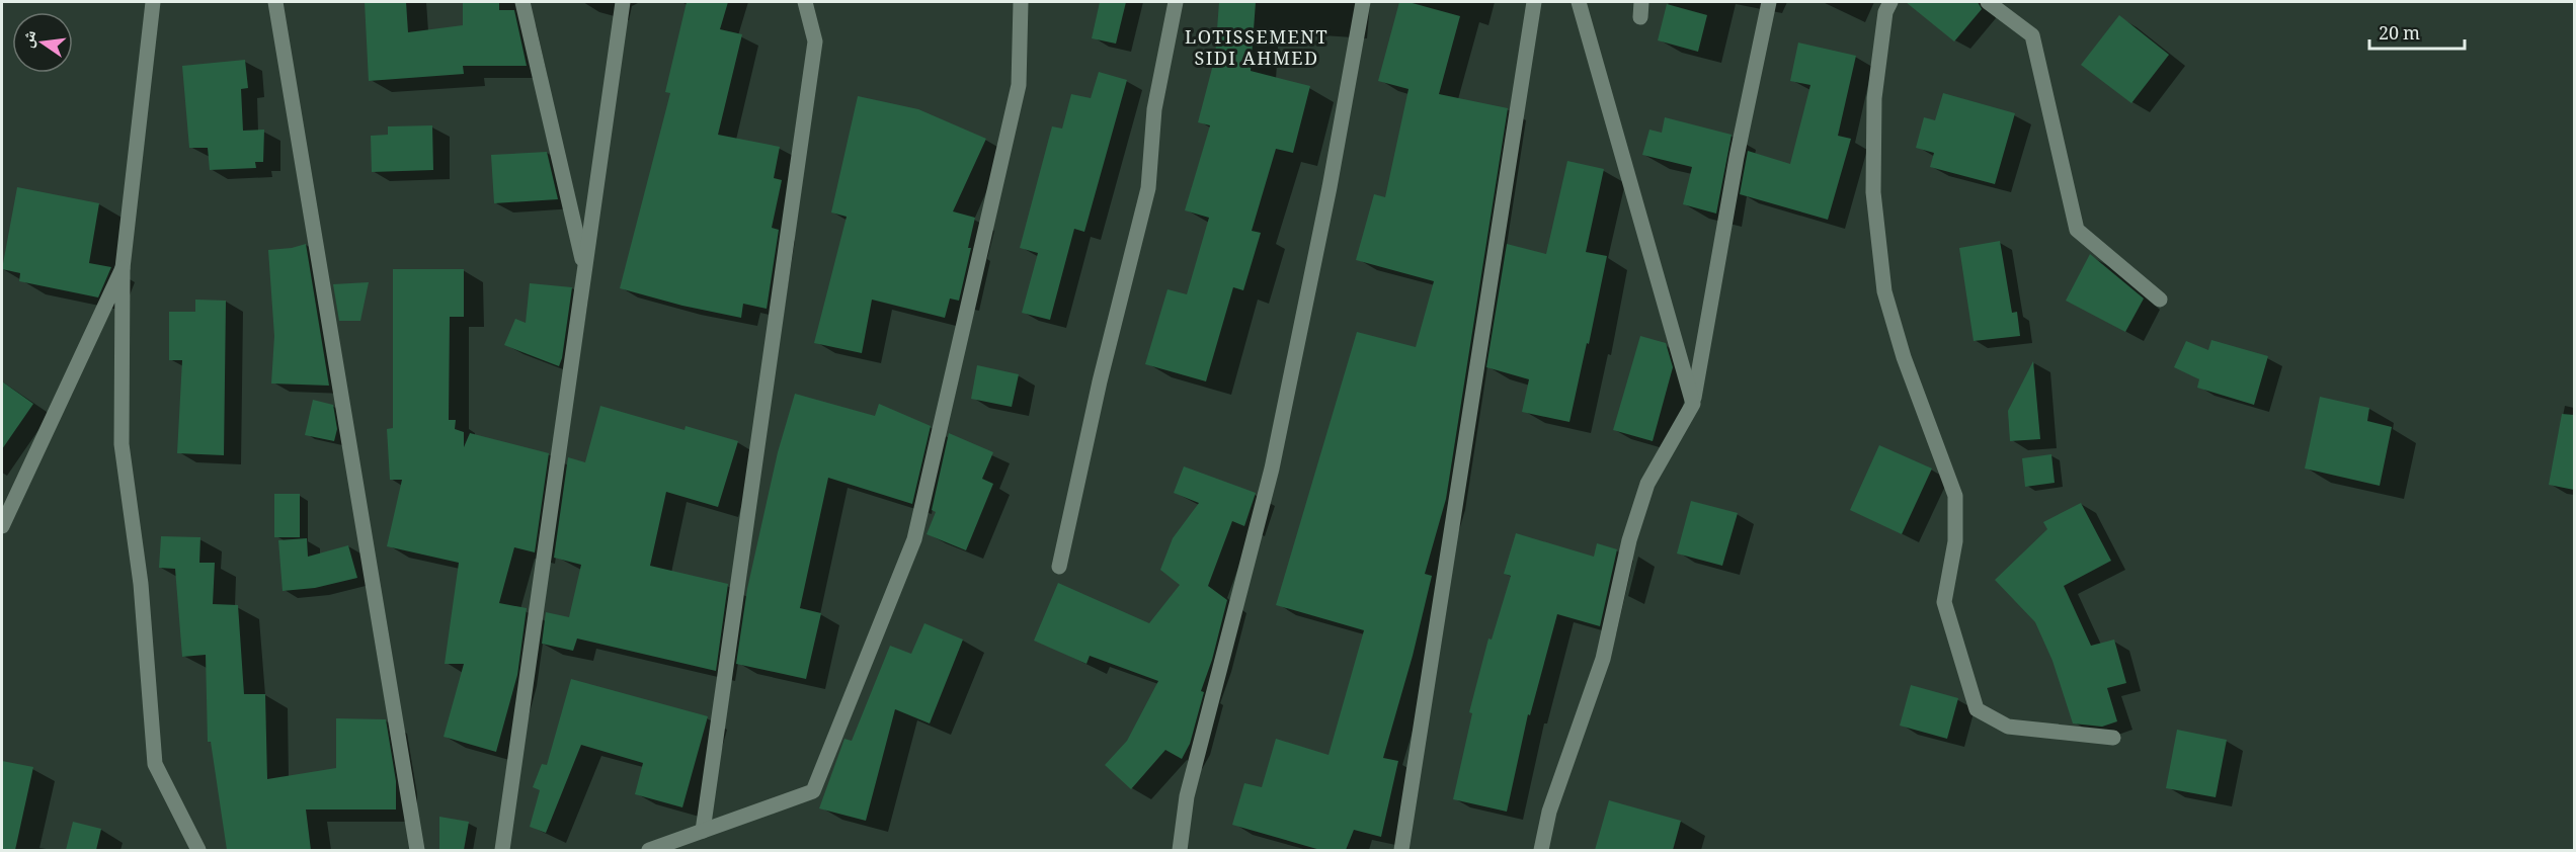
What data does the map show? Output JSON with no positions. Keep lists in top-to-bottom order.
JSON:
{
  "districts": ["LOTISSEMENT SIDI AHMED"],
  "scale_bar": "20 m",
  "north": "left"
}
